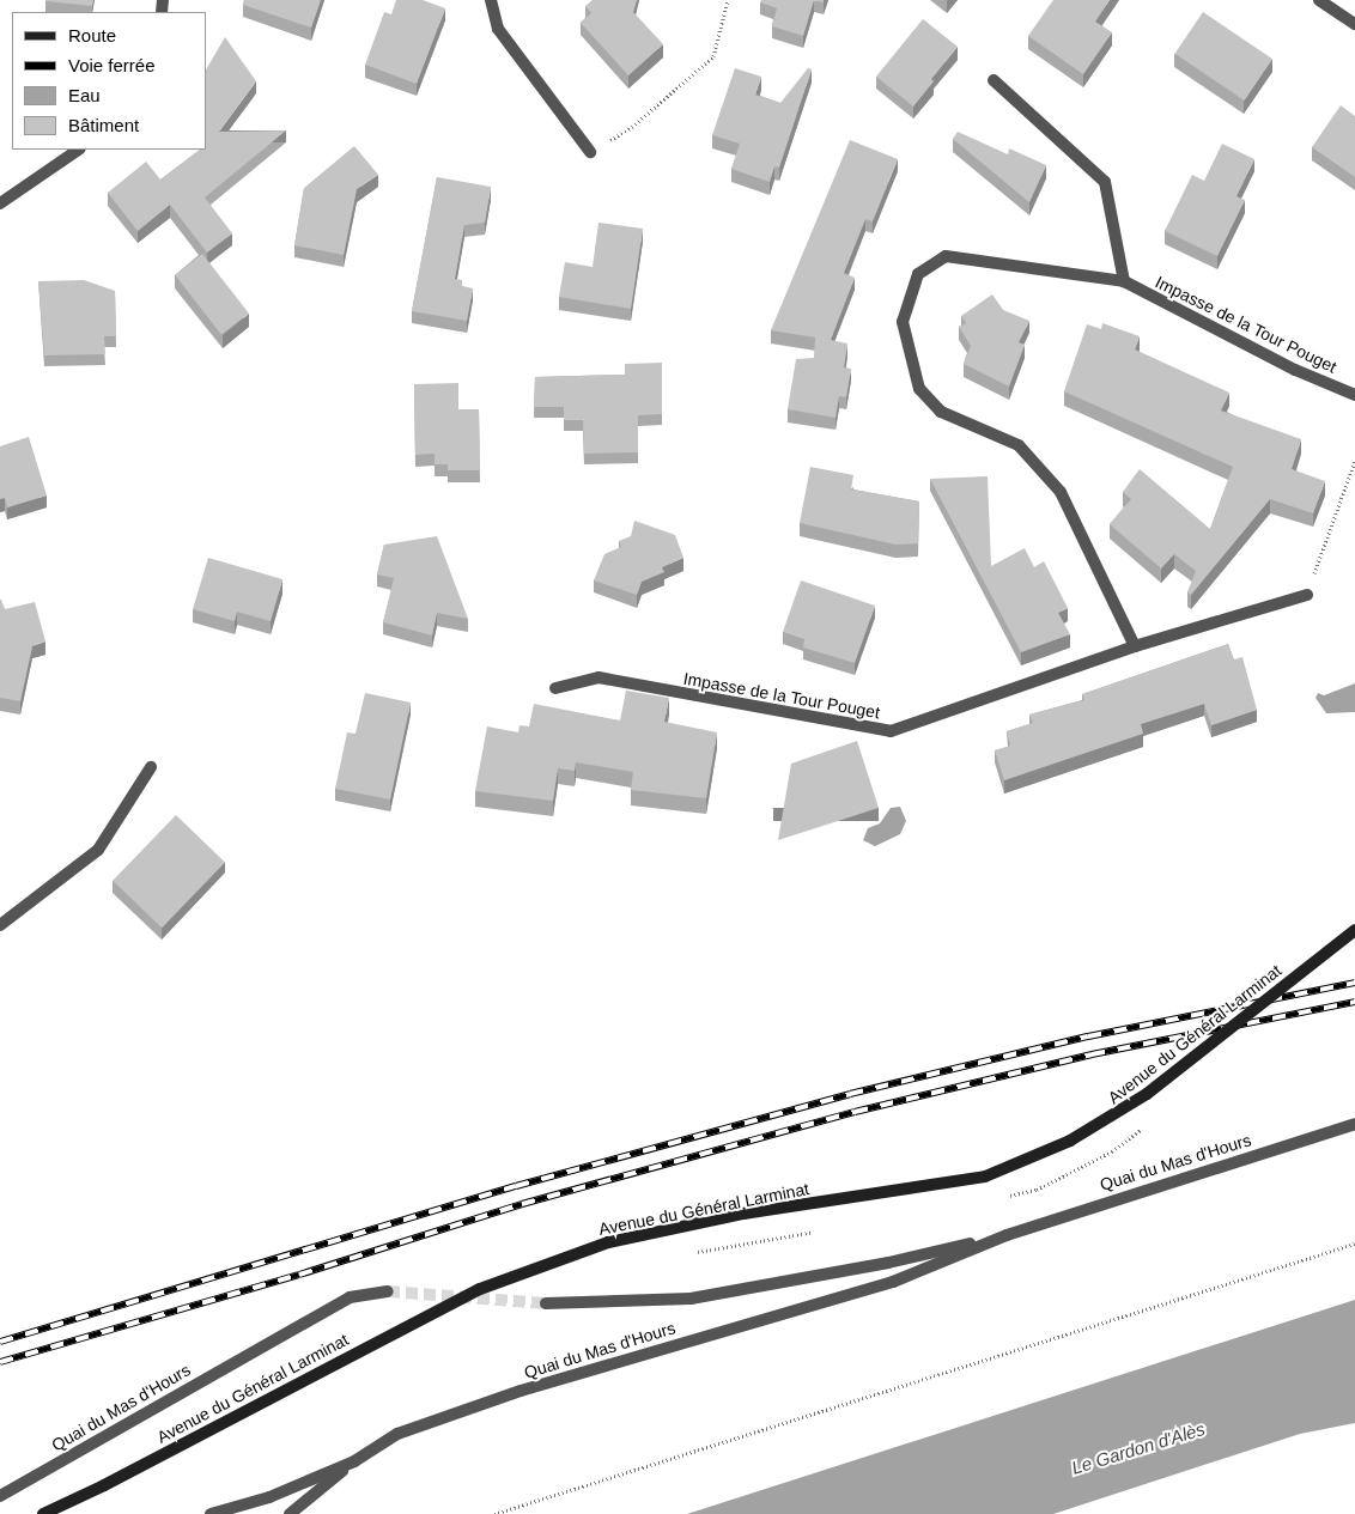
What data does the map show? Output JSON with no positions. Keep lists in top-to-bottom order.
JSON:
{
  "streets": {
    "main road": ["Avenue du Général Larminat"],
    "street": ["Impasse de la Tour Pouget", "Quai du Mas d'Hours"]
  },
  "water": ["Le Gardon d'Alès"],
  "legend": [
    "Route",
    "Voie ferrée",
    "Eau",
    "Bâtiment"
  ]
}
